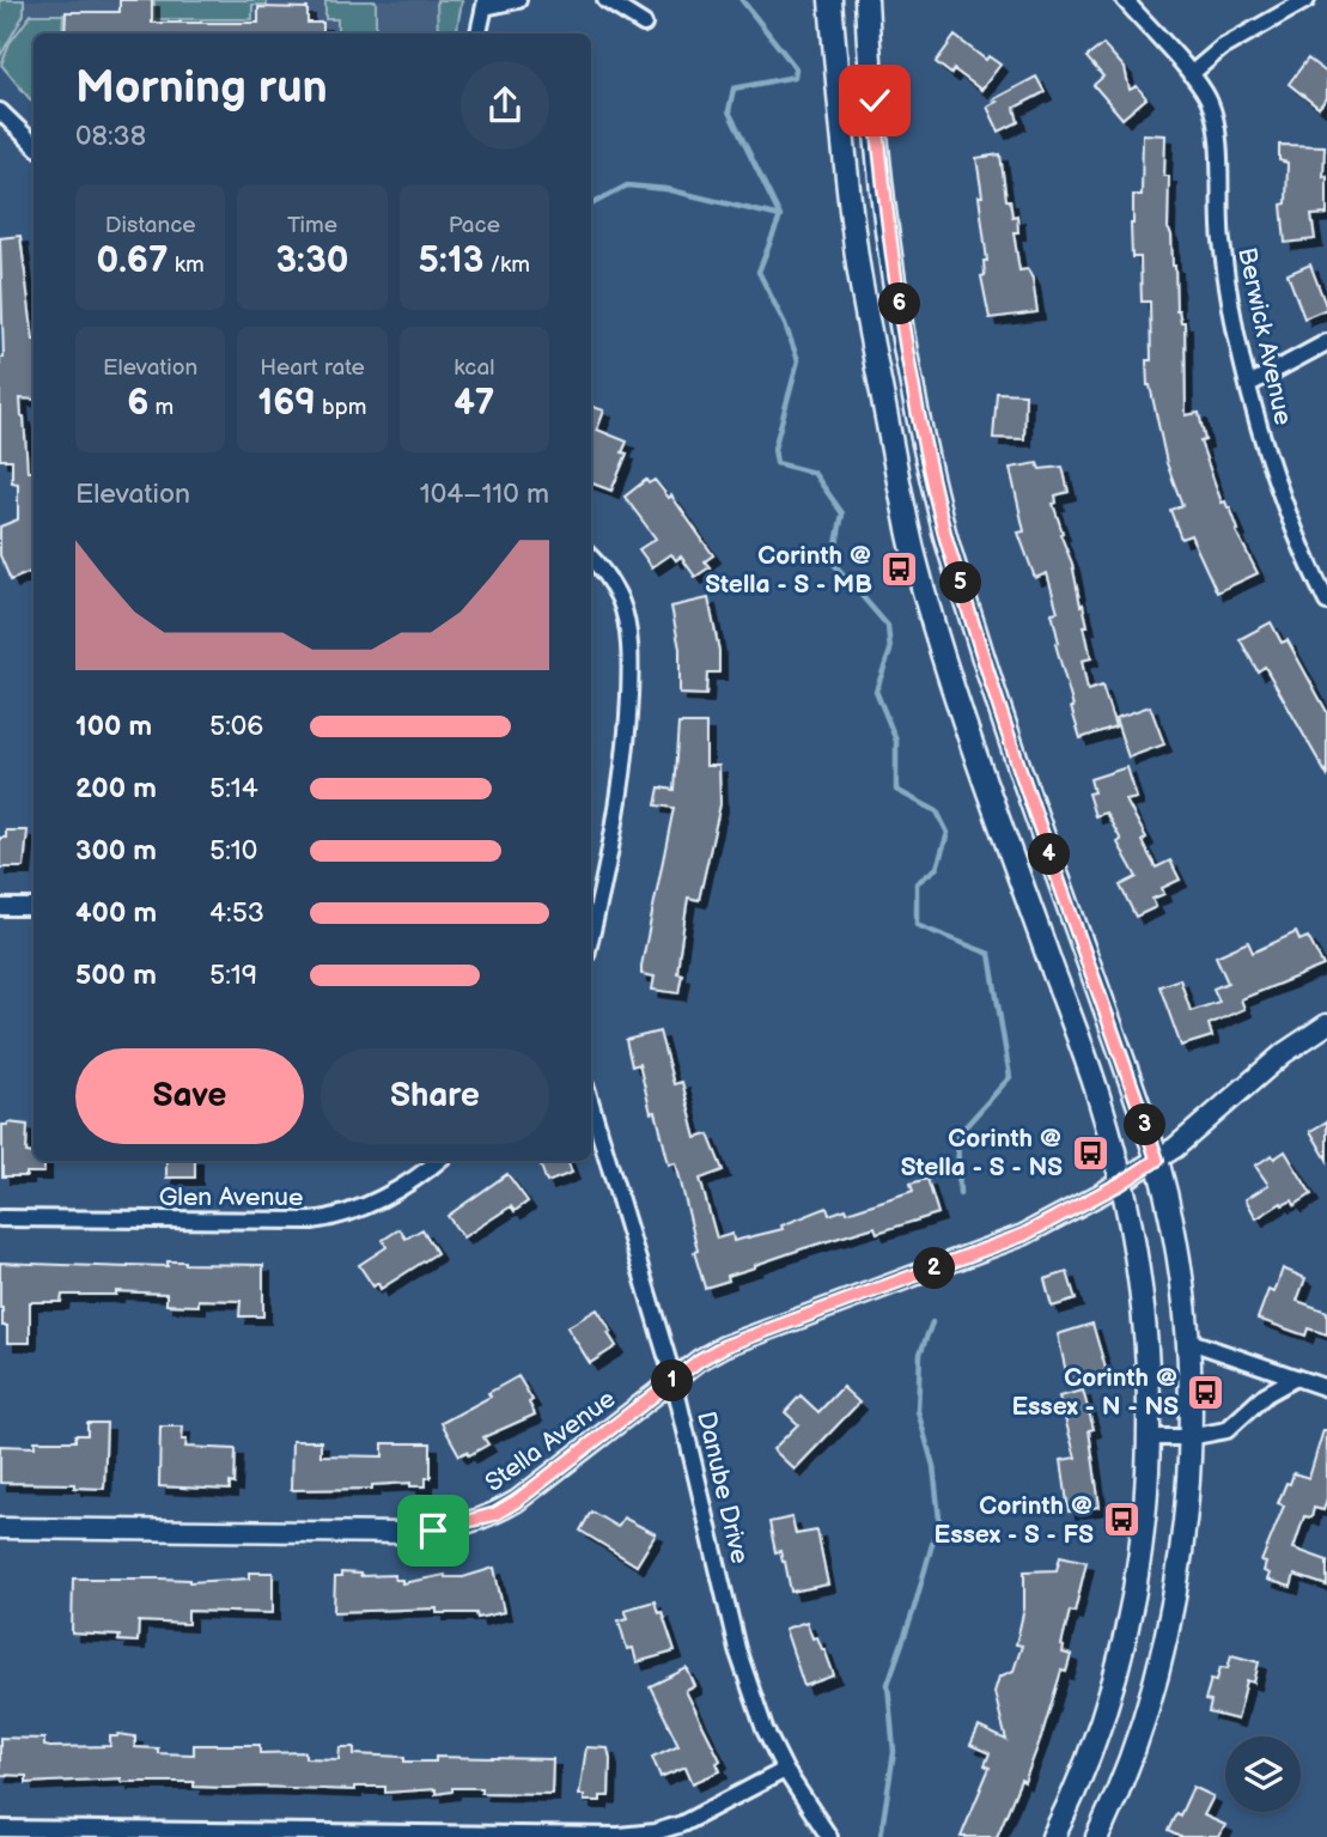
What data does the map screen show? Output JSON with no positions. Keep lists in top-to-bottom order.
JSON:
{
  "streets": {
    "street": [
      "Berwick Avenue",
      "Glen Avenue",
      "Stella Avenue",
      "Danube Drive"
    ]
  },
  "crossings": [
    ["Stella Avenue", "Danube Drive"]
  ],
  "places": {
    "bus stop": [
      "Corinth @ Stella - S - MB",
      "Corinth @ Stella - S - NS",
      "Corinth @ Essex - N - NS",
      "Corinth @ Essex - S - FS"
    ]
  },
  "page": {
    "heading": ["Morning run", "08:38"],
    "stats": [
      ["Distance", "0.67 km"],
      ["Time", "3:30"],
      ["Pace", "5:13 /km"],
      ["Elevation", "6 m"],
      ["Heart rate", "169 bpm"],
      ["kcal", "47"]
    ],
    "pins": [
      "6",
      "5",
      "4",
      "3",
      "2",
      "1"
    ],
    "chart": ["Elevation", "104–110 m"],
    "list": [
      {
        "name": "100 m",
        "note": "5:06"
      },
      {
        "name": "200 m",
        "note": "5:14"
      },
      {
        "name": "300 m",
        "note": "5:10"
      },
      {
        "name": "400 m",
        "note": "4:53"
      },
      {
        "name": "500 m",
        "note": "5:19"
      }
    ],
    "buttons": ["Save", "Share"]
  }
}
